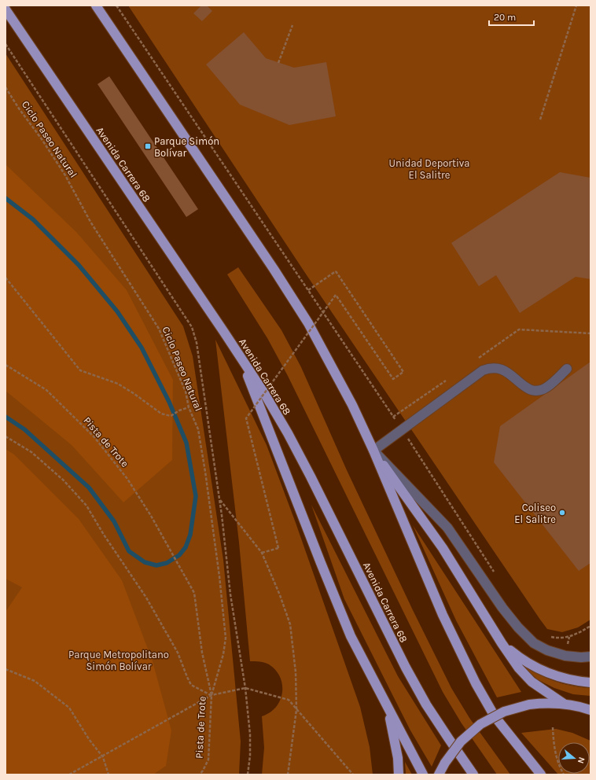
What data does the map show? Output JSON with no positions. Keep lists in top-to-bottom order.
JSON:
{
  "streets": {
    "main road": ["Avenida Carrera 68"],
    "path": ["Ciclo Paseo Natural", "Pista de Trote"]
  },
  "crossings": [
    ["Ciclo Paseo Natural", "Pista de Trote"]
  ],
  "parks": ["Unidad Deportiva El Salitre", "Parque Metropolitano Simón Bolívar"],
  "places": {
    "transit": ["Parque Simón Bolívar"],
    "other": ["Coliseo El Salitre"]
  },
  "scale_bar": "20 m",
  "north": "right"
}
